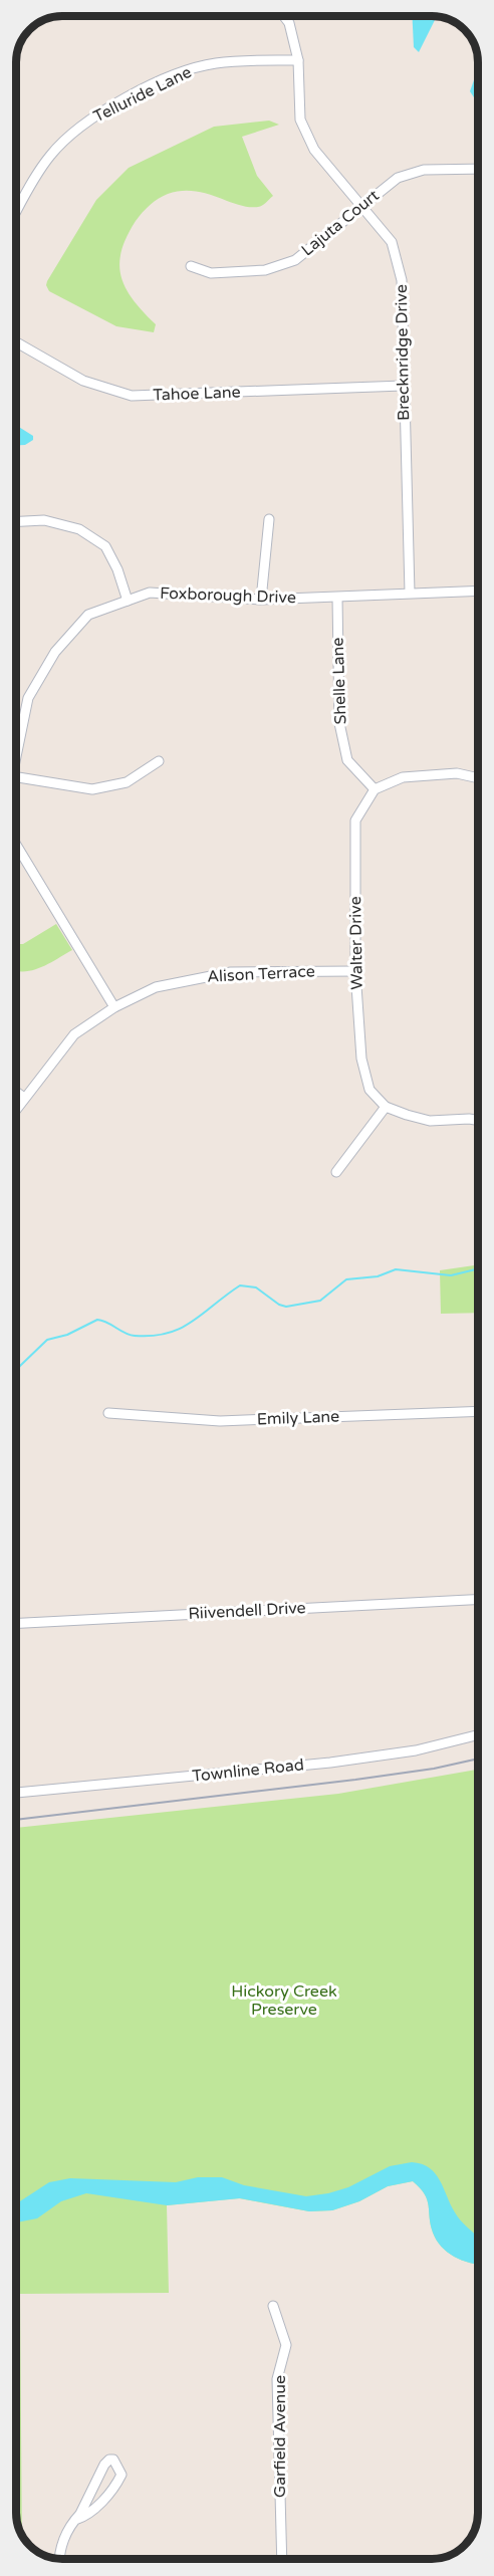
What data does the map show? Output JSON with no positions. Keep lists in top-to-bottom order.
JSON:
{
  "streets": {
    "street": [
      "Telluride Lane",
      "Lajuta Court",
      "Brecknridge Drive",
      "Tahoe Lane",
      "Foxborough Drive",
      "Shelle Lane",
      "Walter Drive",
      "Alison Terrace",
      "Emily Lane",
      "Riivendell Drive",
      "Townline Road",
      "Garfield Avenue"
    ]
  },
  "crossings": [
    ["Telluride Lane", "Brecknridge Drive"],
    ["Lajuta Court", "Brecknridge Drive"],
    ["Brecknridge Drive", "Tahoe Lane"],
    ["Brecknridge Drive", "Foxborough Drive"],
    ["Foxborough Drive", "Shelle Lane"],
    ["Foxborough Drive", "Alison Terrace"],
    ["Shelle Lane", "Walter Drive"],
    ["Walter Drive", "Alison Terrace"]
  ],
  "parks": ["Hickory Creek Preserve"]
}
